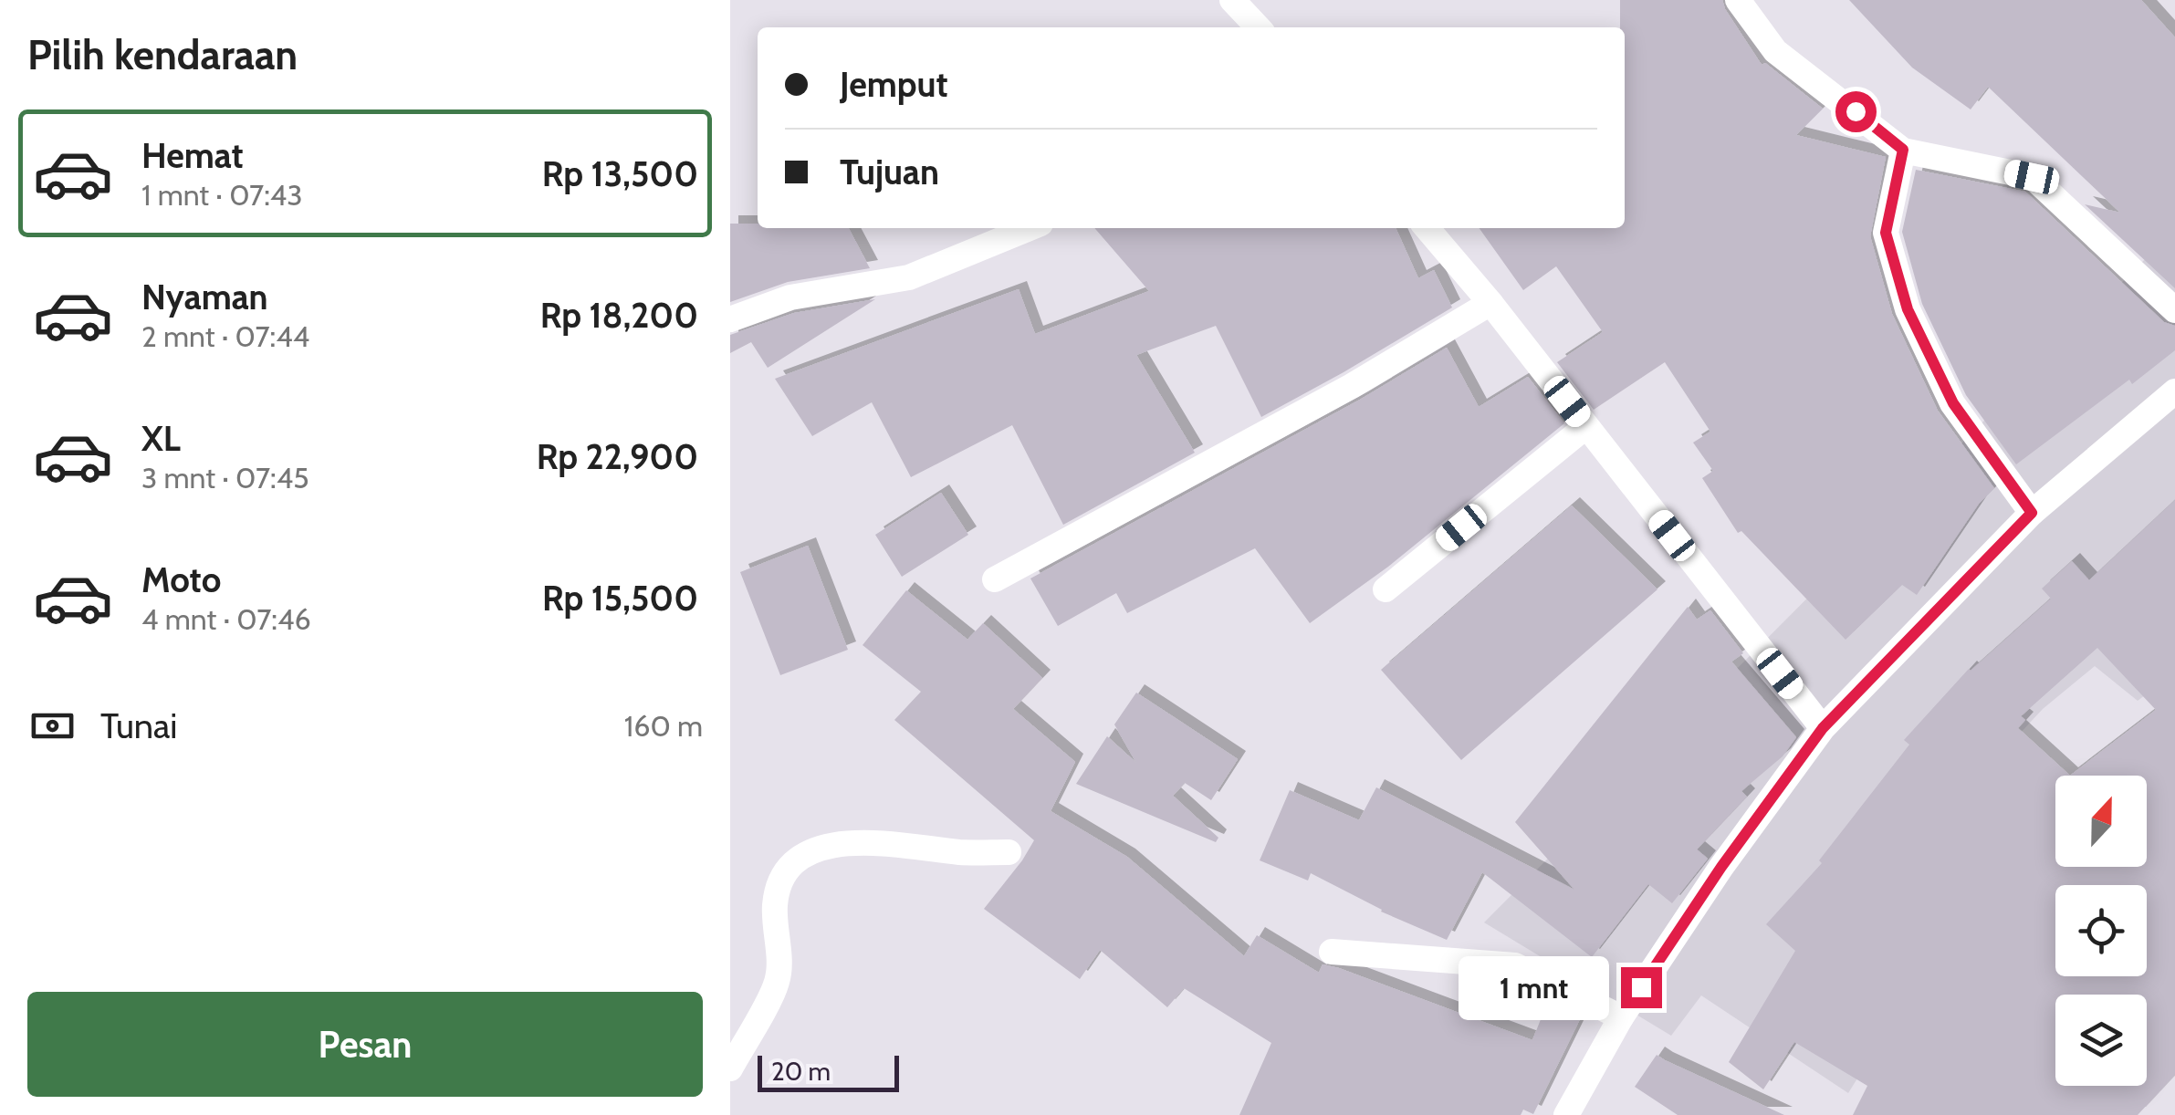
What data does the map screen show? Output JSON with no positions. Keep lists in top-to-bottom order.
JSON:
{
  "scale_bar": "20 m",
  "north": "top",
  "page": {
    "heading": "Pilih kendaraan",
    "banner": ["Jemput", "Tujuan"],
    "list": [
      {
        "name": "Hemat",
        "note": "1 mnt · 07:43",
        "value": "Rp 13,500"
      },
      {
        "name": "Nyaman",
        "note": "2 mnt · 07:44",
        "value": "Rp 18,200"
      },
      {
        "name": "XL",
        "note": "3 mnt · 07:45",
        "value": "Rp 22,900"
      },
      {
        "name": "Moto",
        "note": "4 mnt · 07:46",
        "value": "Rp 15,500"
      }
    ],
    "pay": ["Tunai", "160 m"],
    "bubble": "1 mnt",
    "buttons": "Pesan",
    "scale": "20 m"
  }
}
